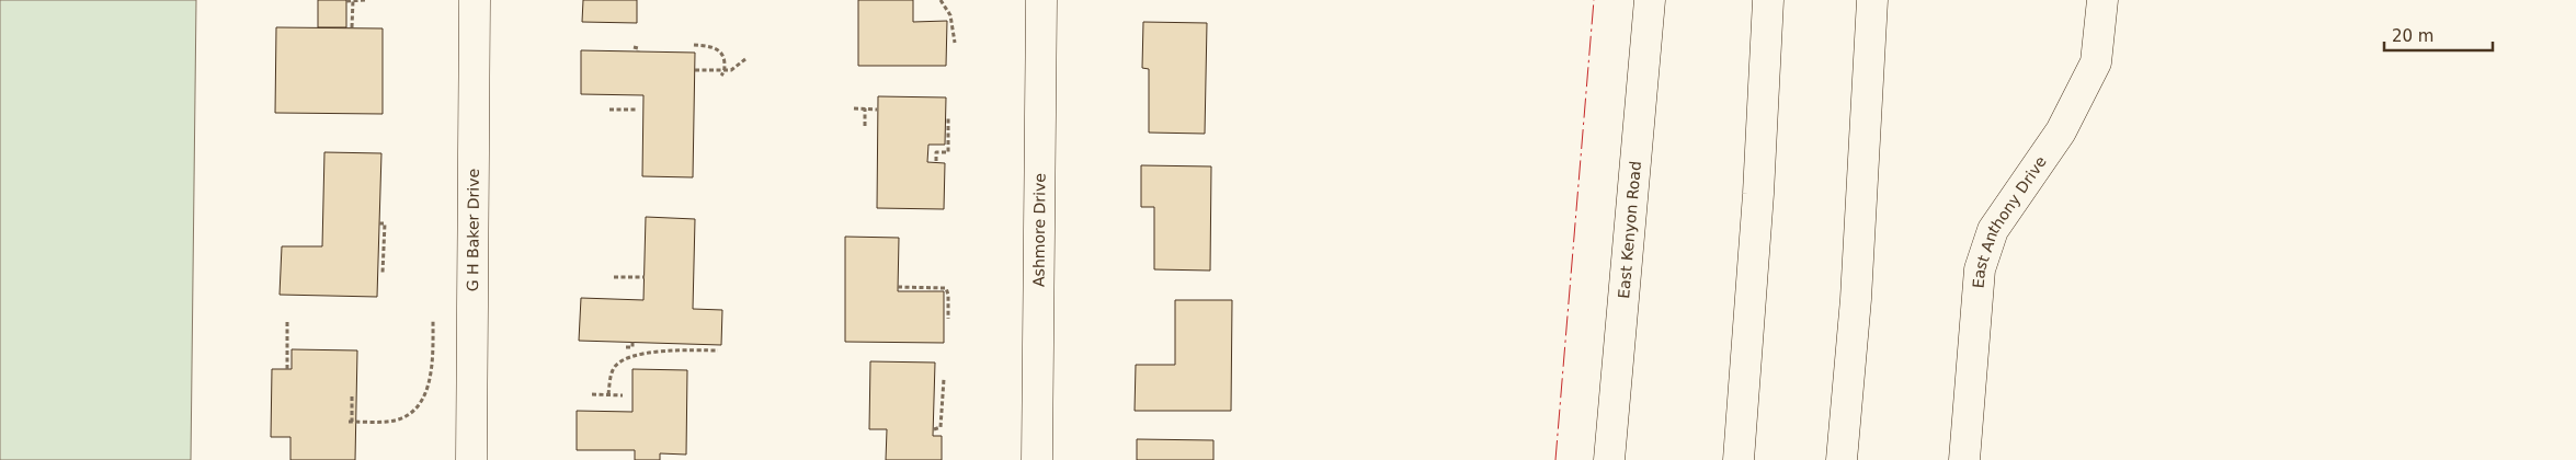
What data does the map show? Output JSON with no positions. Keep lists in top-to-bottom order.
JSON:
{
  "streets": {
    "main road": [
      "East Anthony Drive",
      "G H Baker Drive",
      "Ashmore Drive",
      "East Kenyon Road"
    ]
  },
  "scale_bar": "20 m"
}
